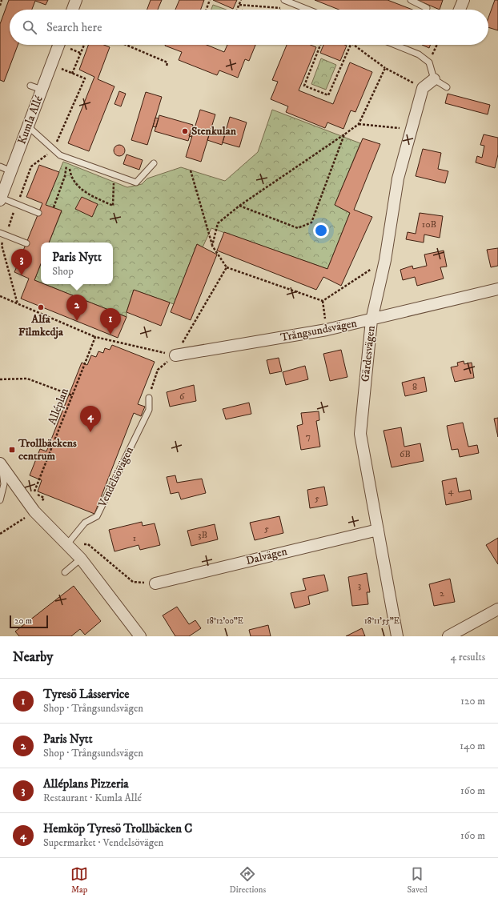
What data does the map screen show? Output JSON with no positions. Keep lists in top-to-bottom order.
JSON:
{
  "streets": {
    "street": [
      "Kumla Allé",
      "Trångsundsvägen",
      "Gärdesvägen",
      "Dalvägen"
    ],
    "lane": ["Vendelsövägen"],
    "path": ["Alléplan"]
  },
  "crossings": [
    ["Trångsundsvägen", "Gärdesvägen"],
    ["Gärdesvägen", "Dalvägen"]
  ],
  "places": {
    "other": ["Stenkulan", "Alfa Filmkedja"],
    "transit": ["Trollbäckens centrum"]
  },
  "house_numbers": [
    "10B",
    "8",
    "6",
    "7",
    "6B",
    "4",
    "5",
    "5",
    "3B",
    "1",
    "3",
    "2"
  ],
  "scale_bar": "20 m",
  "page": {
    "search": "Search here",
    "popup": ["Paris Nytt", "Shop"],
    "pins": [
      "3",
      "2",
      "1",
      "4"
    ],
    "scale": "20 m",
    "heading": ["Nearby", "4 results"],
    "list": [
      {
        "mark": "1",
        "name": "Tyresö Låsservice",
        "note": "Shop · Trångsundsvägen",
        "value": "120 m"
      },
      {
        "mark": "2",
        "name": "Paris Nytt",
        "note": "Shop · Trångsundsvägen",
        "value": "140 m"
      },
      {
        "mark": "3",
        "name": "Alléplans Pizzeria",
        "note": "Restaurant · Kumla Allé",
        "value": "160 m"
      },
      {
        "mark": "4",
        "name": "Hemköp Tyresö Trollbäcken C",
        "note": "Supermarket · Vendelsövägen",
        "value": "160 m"
      }
    ],
    "nav": ["Map", "Directions", "Saved"]
  },
  "coordinates": ["18°12'00\"E", "18°11'55\"E"]
}
